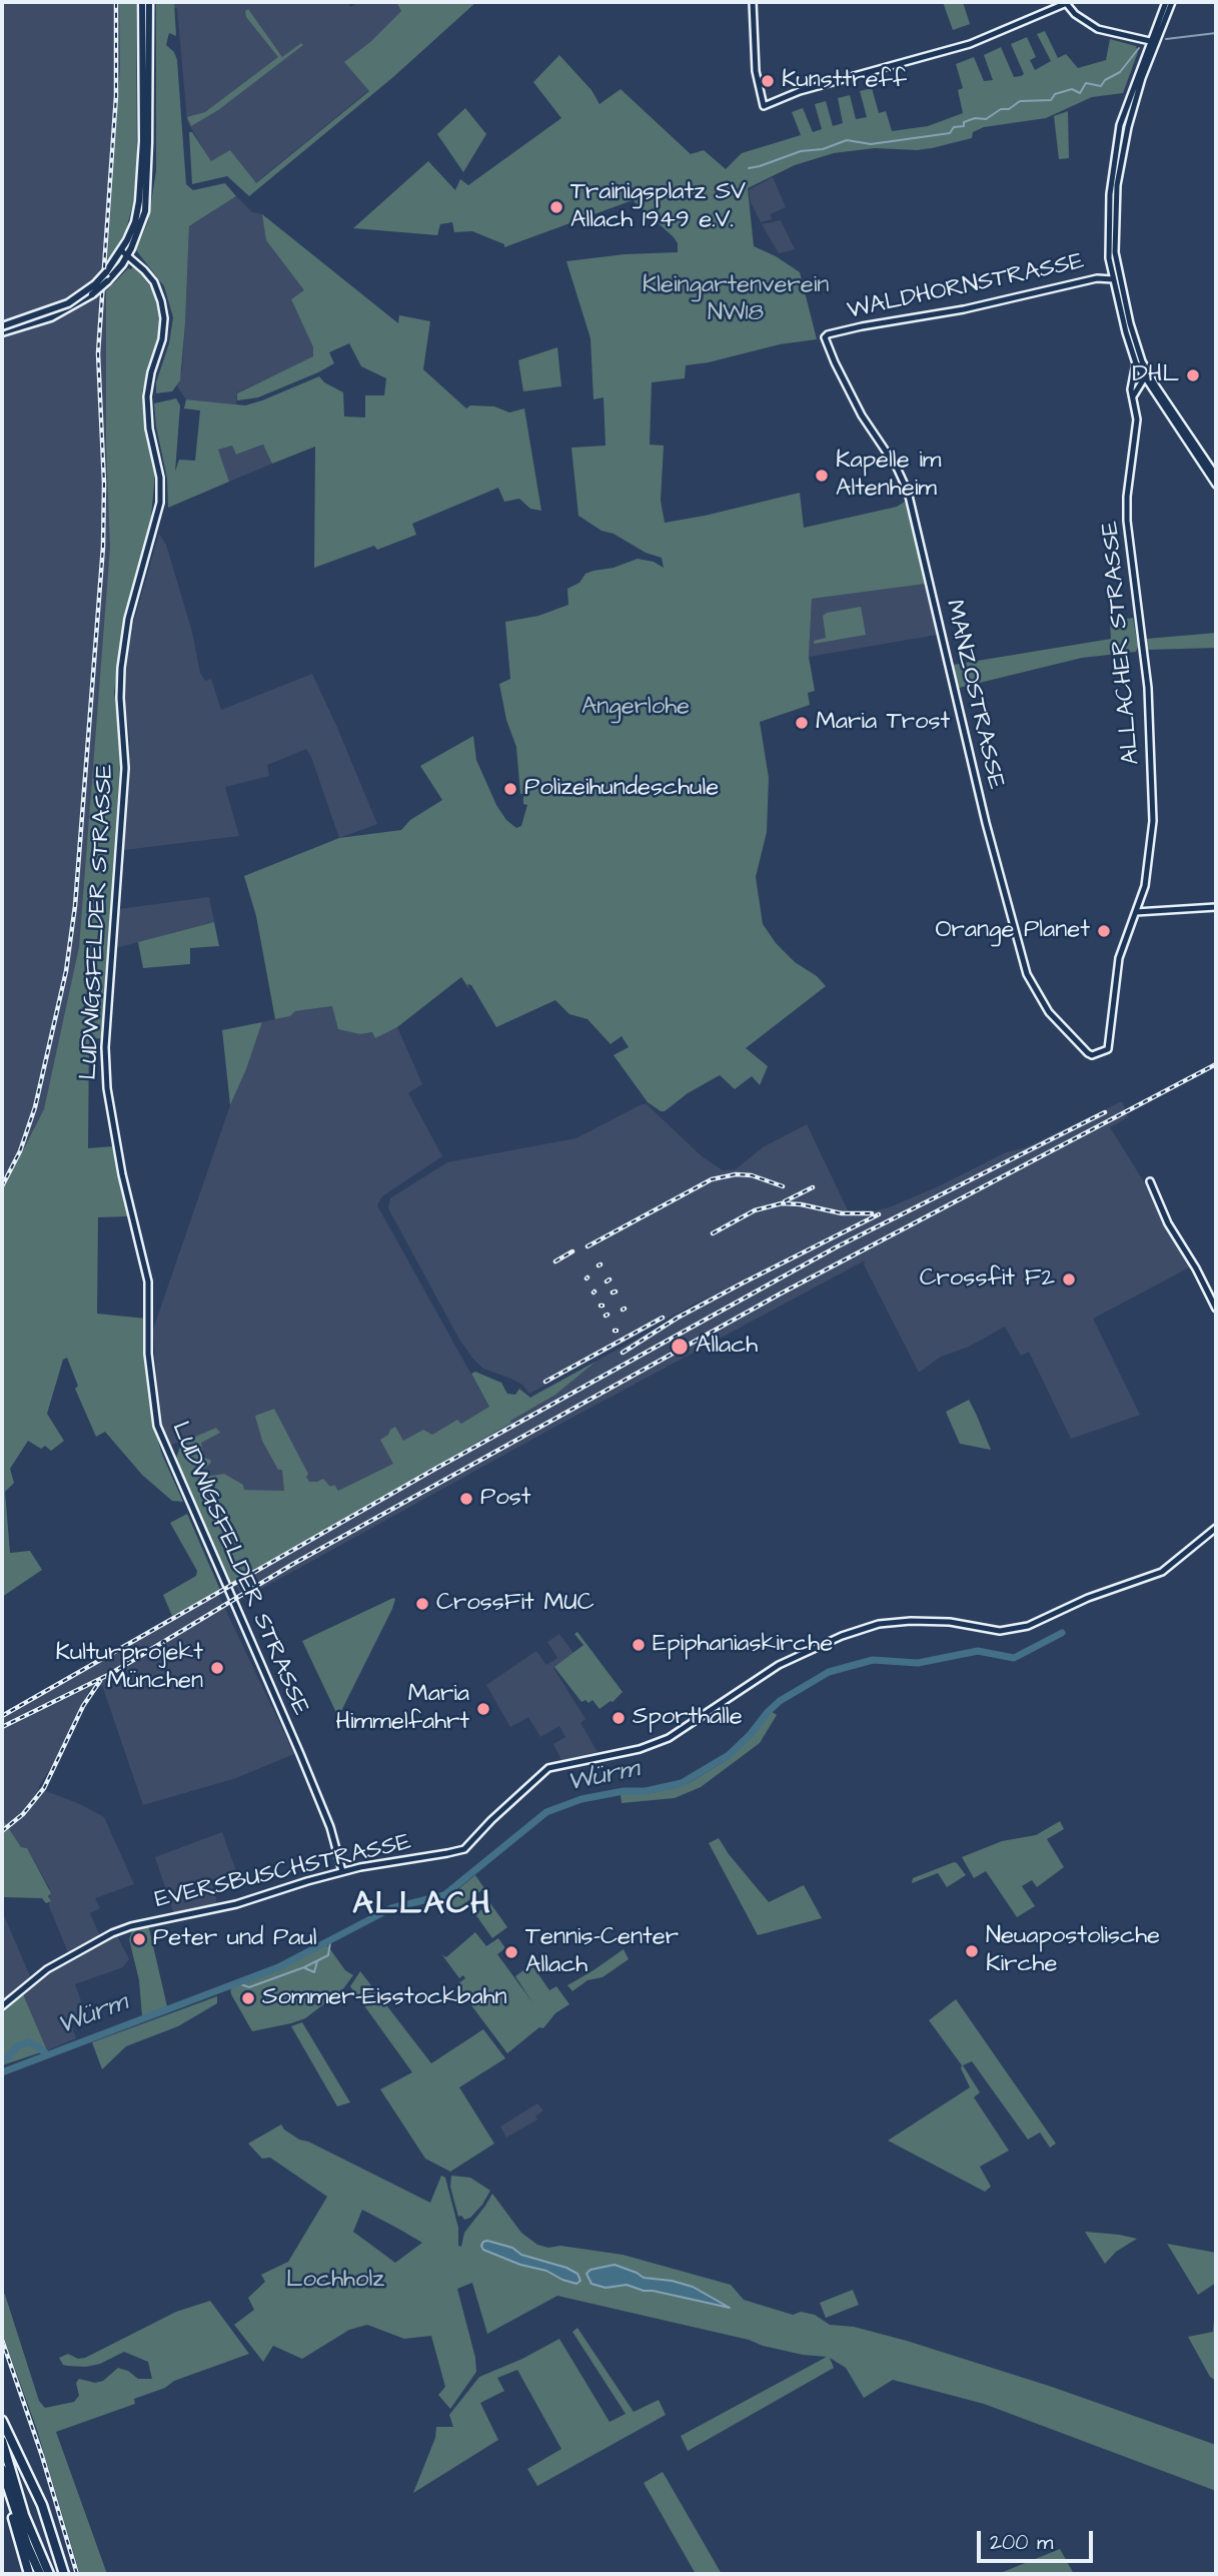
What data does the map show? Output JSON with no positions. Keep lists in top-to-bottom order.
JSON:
{
  "streets": {
    "street": [
      "WALDHORNSTRASSE",
      "ALLACHER STRASSE",
      "MANZOSTRASSE",
      "LUDWIGSFELDER STRASSE",
      "EVERSBUSCHSTRASSE"
    ]
  },
  "crossings": [
    ["WALDHORNSTRASSE", "ALLACHER STRASSE"],
    ["WALDHORNSTRASSE", "MANZOSTRASSE"],
    ["ALLACHER STRASSE", "MANZOSTRASSE"],
    ["LUDWIGSFELDER STRASSE", "EVERSBUSCHSTRASSE"]
  ],
  "districts": ["ALLACH"],
  "water": ["Würm"],
  "parks": ["Kleingartenverein NW18", "Angerlohe", "Lochholz"],
  "places": [
    "Kunsttreff",
    "Trainigsplatz SV Allach 1949 e.V.",
    "DHL",
    "Kapelle im Altenheim",
    "Maria Trost",
    "Polizeihundeschule",
    "Orange Planet",
    "Crossfit F2",
    "Allach",
    "Post",
    "CrossFit MUC",
    "Epiphaniaskirche",
    "Kulturprojekt München",
    "Maria Himmelfahrt",
    "Sporthalle",
    "Peter und Paul",
    "Neuapostolische Kirche",
    "Tennis-Center Allach",
    "Sommer-Eisstockbahn"
  ],
  "scale_bar": "200 m"
}
